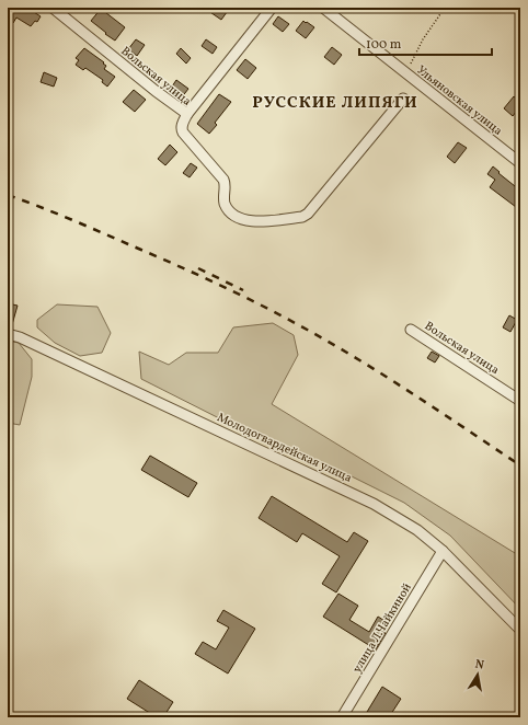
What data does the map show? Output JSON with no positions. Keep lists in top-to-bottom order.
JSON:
{
  "streets": {
    "street": [
      "Вольская улица",
      "Ульяновская улица",
      "Молодогвардейская улица",
      "улица Л.Чайкиной"
    ]
  },
  "crossings": [
    ["Молодогвардейская улица", "улица Л.Чайкиной"]
  ],
  "districts": ["РУССКИЕ ЛИПЯГИ"],
  "scale_bar": "100 m",
  "north": "top"
}
